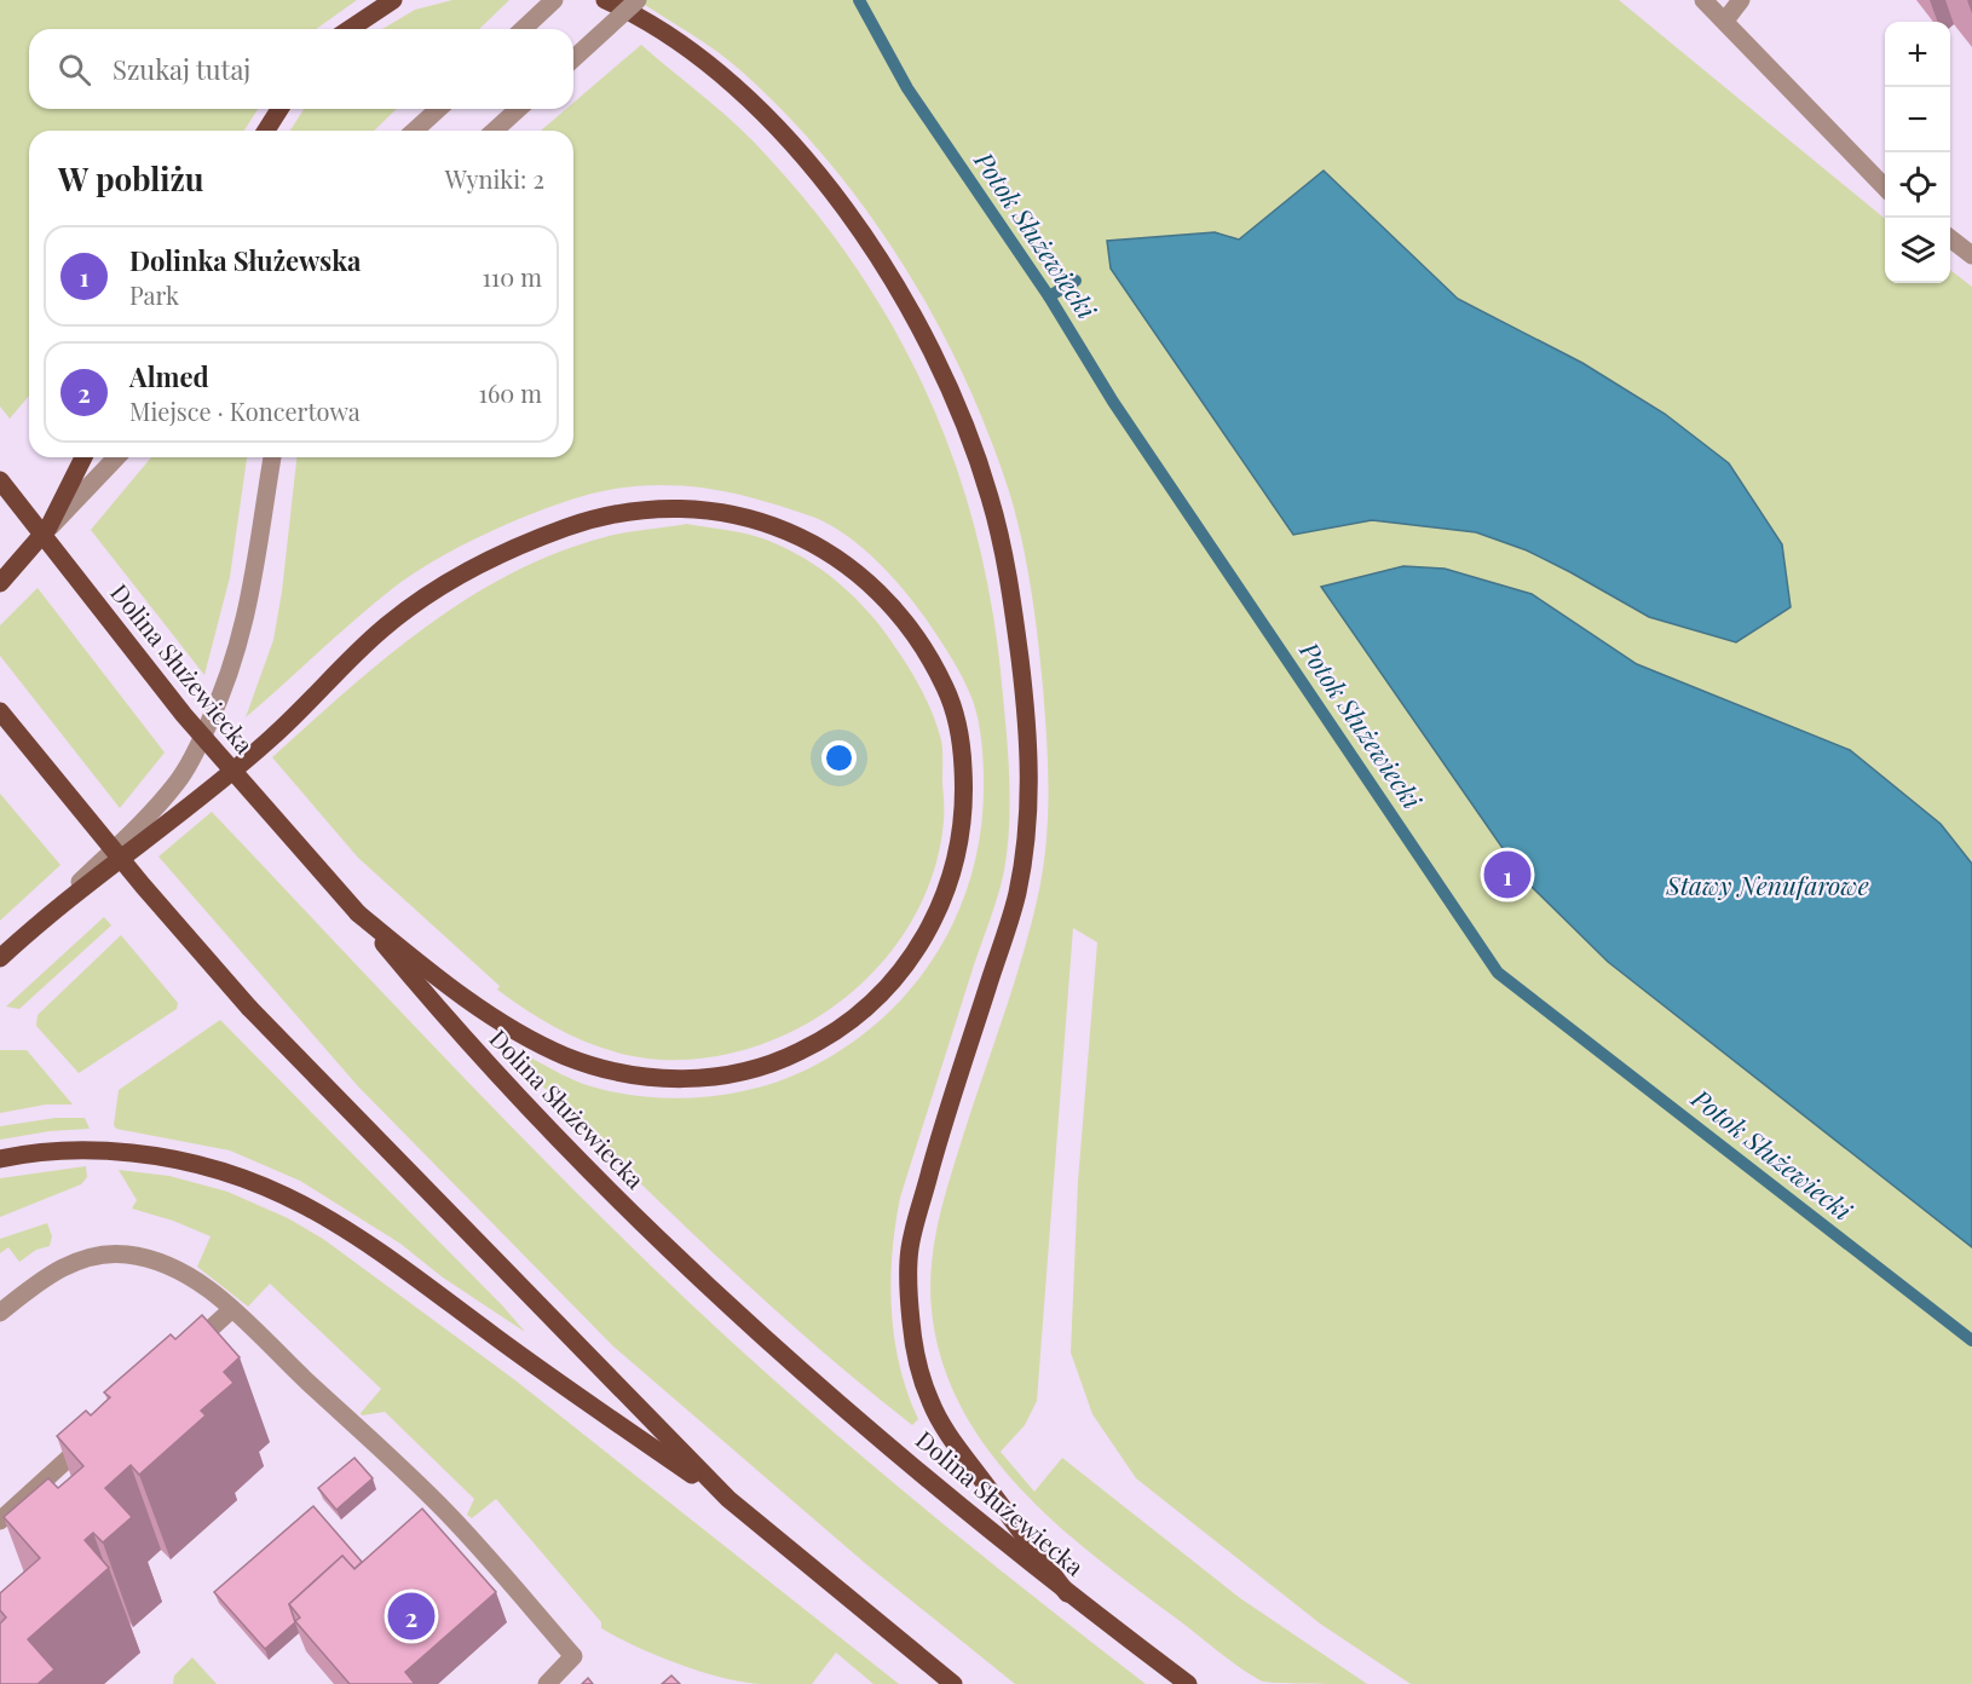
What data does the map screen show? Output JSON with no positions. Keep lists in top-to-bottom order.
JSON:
{
  "streets": {
    "main road": ["Dolina Służewiecka"]
  },
  "water": ["Potok Służewiecki", "Stawy Nenufarowe"],
  "page": {
    "map_buttons": ["+", "−"],
    "search": "Szukaj tutaj",
    "heading": ["W pobliżu", "Wyniki: 2"],
    "list": [
      {
        "mark": "1",
        "name": "Dolinka Służewska",
        "note": "Park",
        "value": "110 m"
      },
      {
        "mark": "2",
        "name": "Almed",
        "note": "Miejsce · Koncertowa",
        "value": "160 m"
      }
    ],
    "pins": ["1", "2"]
  }
}
